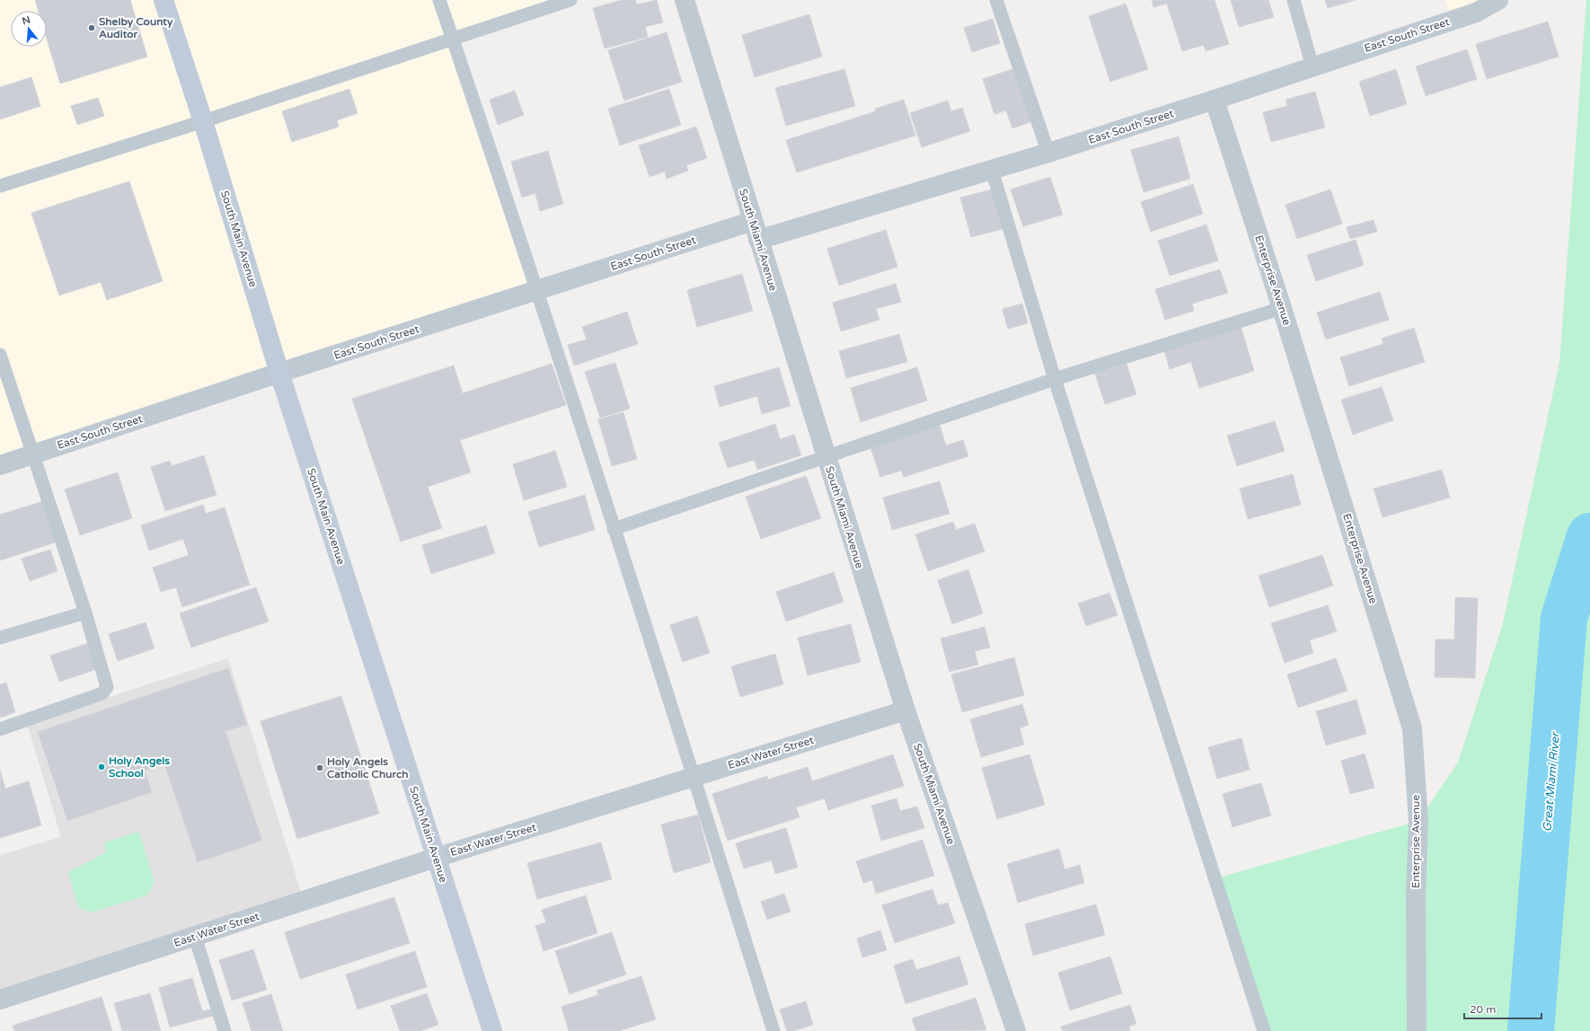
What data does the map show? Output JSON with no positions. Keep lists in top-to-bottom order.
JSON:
{
  "streets": {
    "main road": ["South Main Avenue"],
    "street": [
      "East South Street",
      "South Miami Avenue",
      "Enterprise Avenue",
      "East Water Street"
    ]
  },
  "crossings": [
    ["East South Street", "South Main Avenue"],
    ["East South Street", "South Miami Avenue"],
    ["East South Street", "Enterprise Avenue"],
    ["South Main Avenue", "East Water Street"],
    ["South Miami Avenue", "East Water Street"]
  ],
  "water": ["Great Miami River"],
  "places": ["Shelby County Auditor", "Holy Angels School", "Holy Angels Catholic Church"],
  "scale_bar": "20 m",
  "north": "top"
}
